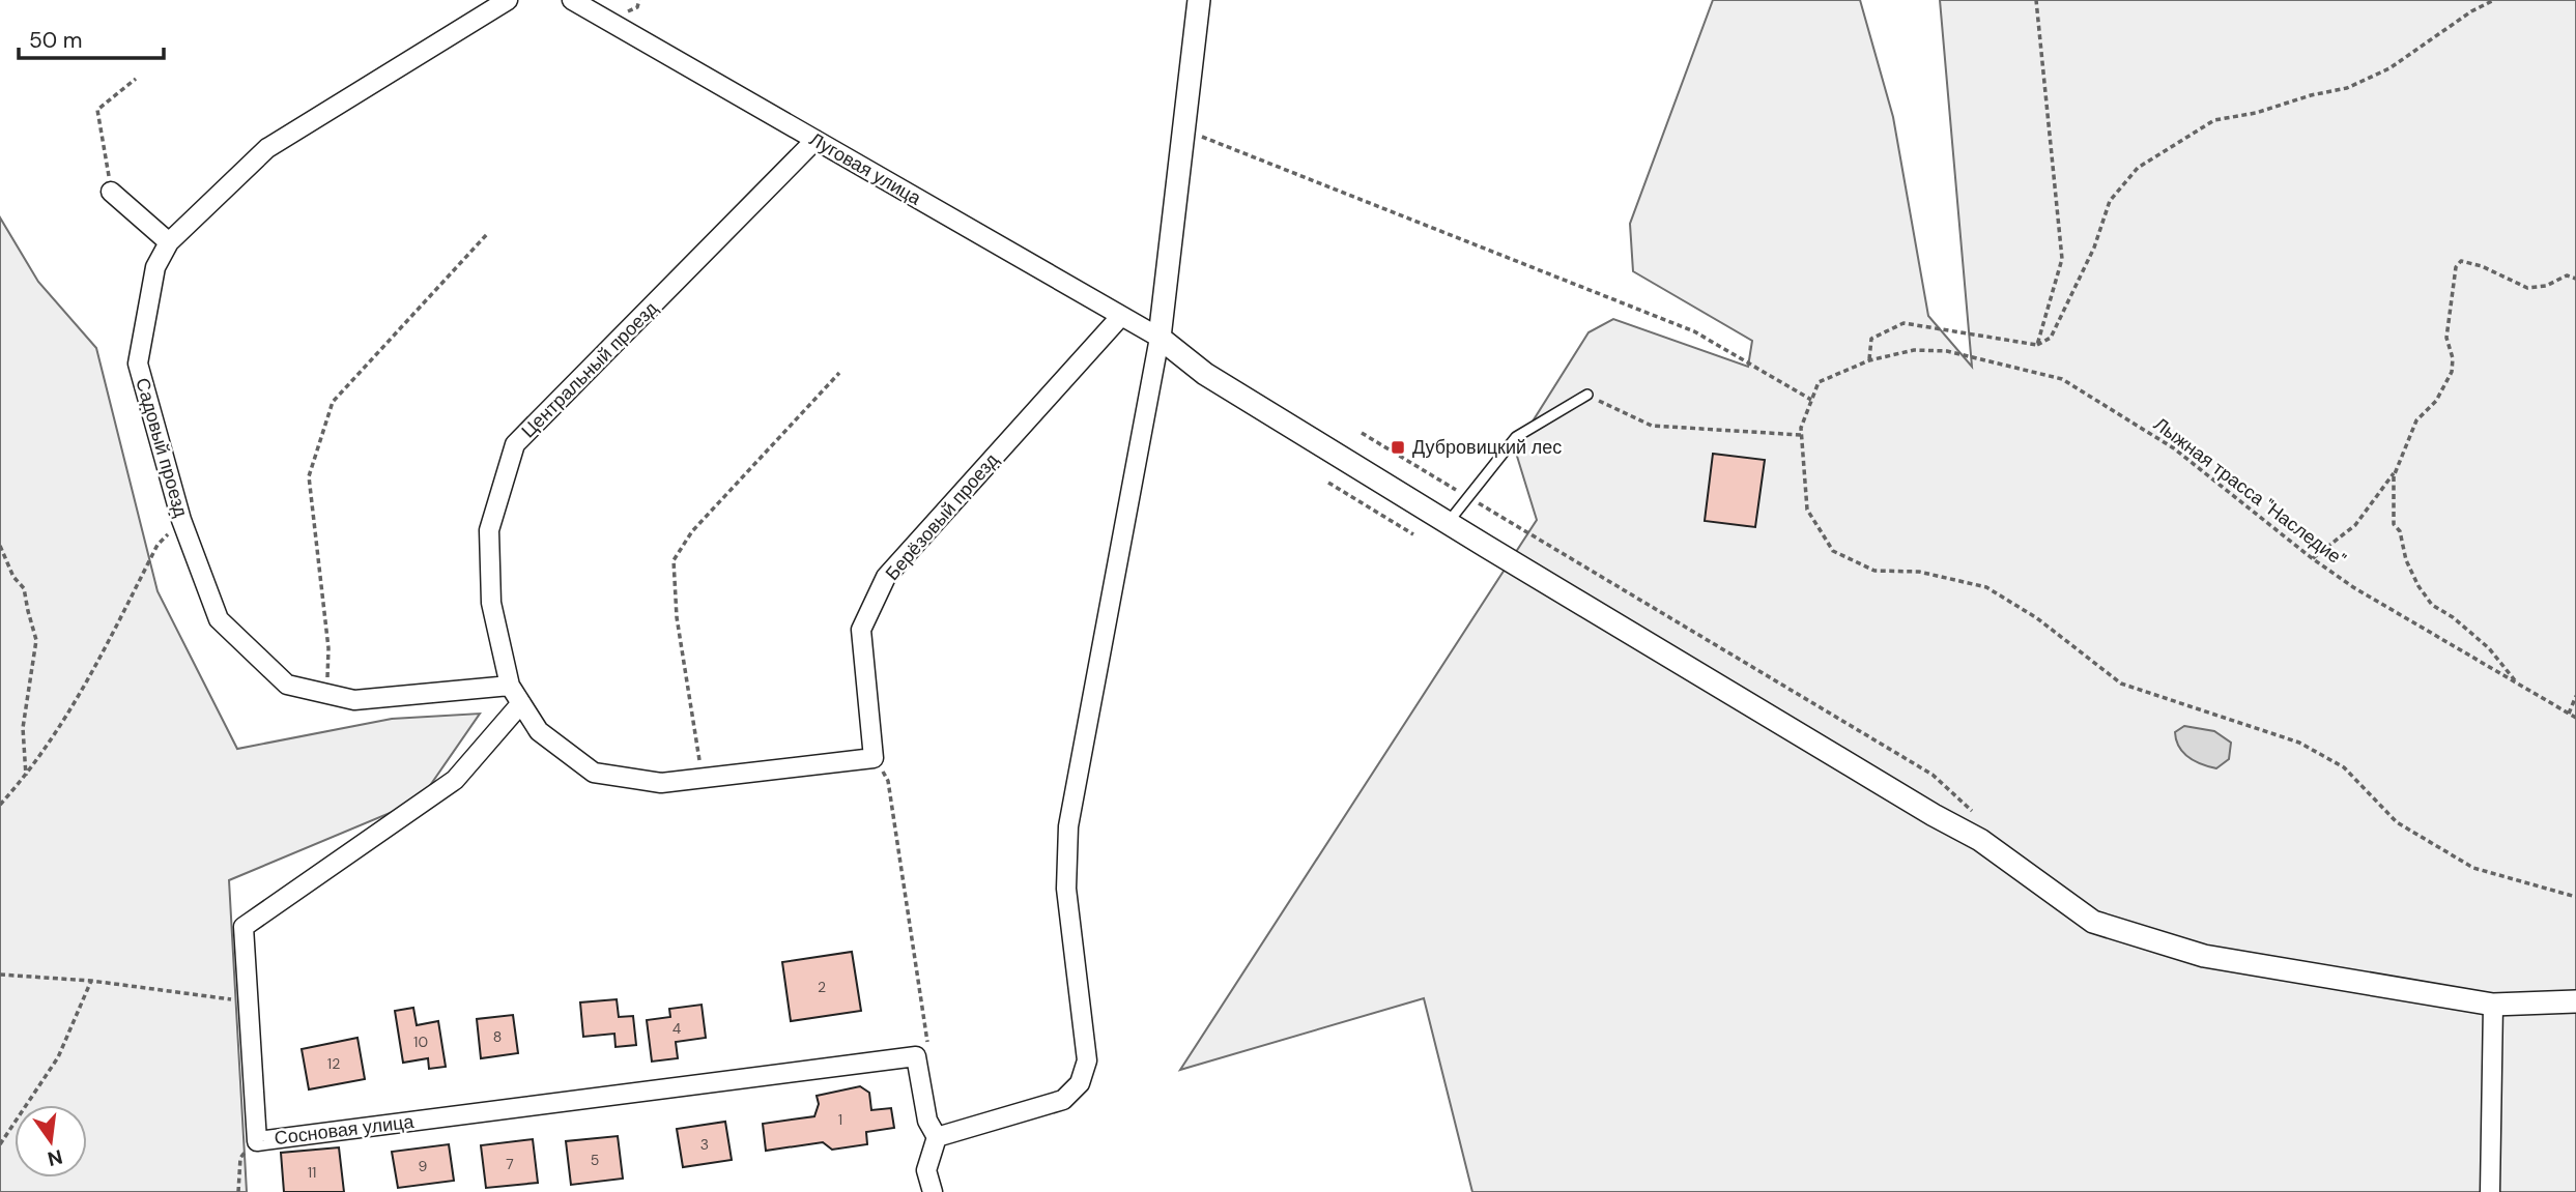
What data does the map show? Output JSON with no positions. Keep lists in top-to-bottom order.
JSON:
{
  "streets": {
    "street": [
      "Луговая улица",
      "Центральный проезд",
      "Садовый проезд",
      "Берёзовый проезд",
      "Сосновая улица"
    ],
    "path": ["Лыжная трасса \"Наследие\""]
  },
  "crossings": [
    ["Луговая улица", "Центральный проезд"],
    ["Луговая улица", "Берёзовый проезд"],
    ["Центральный проезд", "Садовый проезд"],
    ["Центральный проезд", "Берёзовый проезд"],
    ["Центральный проезд", "Сосновая улица"]
  ],
  "places": {
    "transit": ["Дубровицкий лес"]
  },
  "house_numbers": [
    "2",
    "4",
    "8",
    "10",
    "12",
    "1",
    "3",
    "5",
    "7",
    "9",
    "11"
  ],
  "scale_bar": "50 m",
  "north": "bottom"
}
